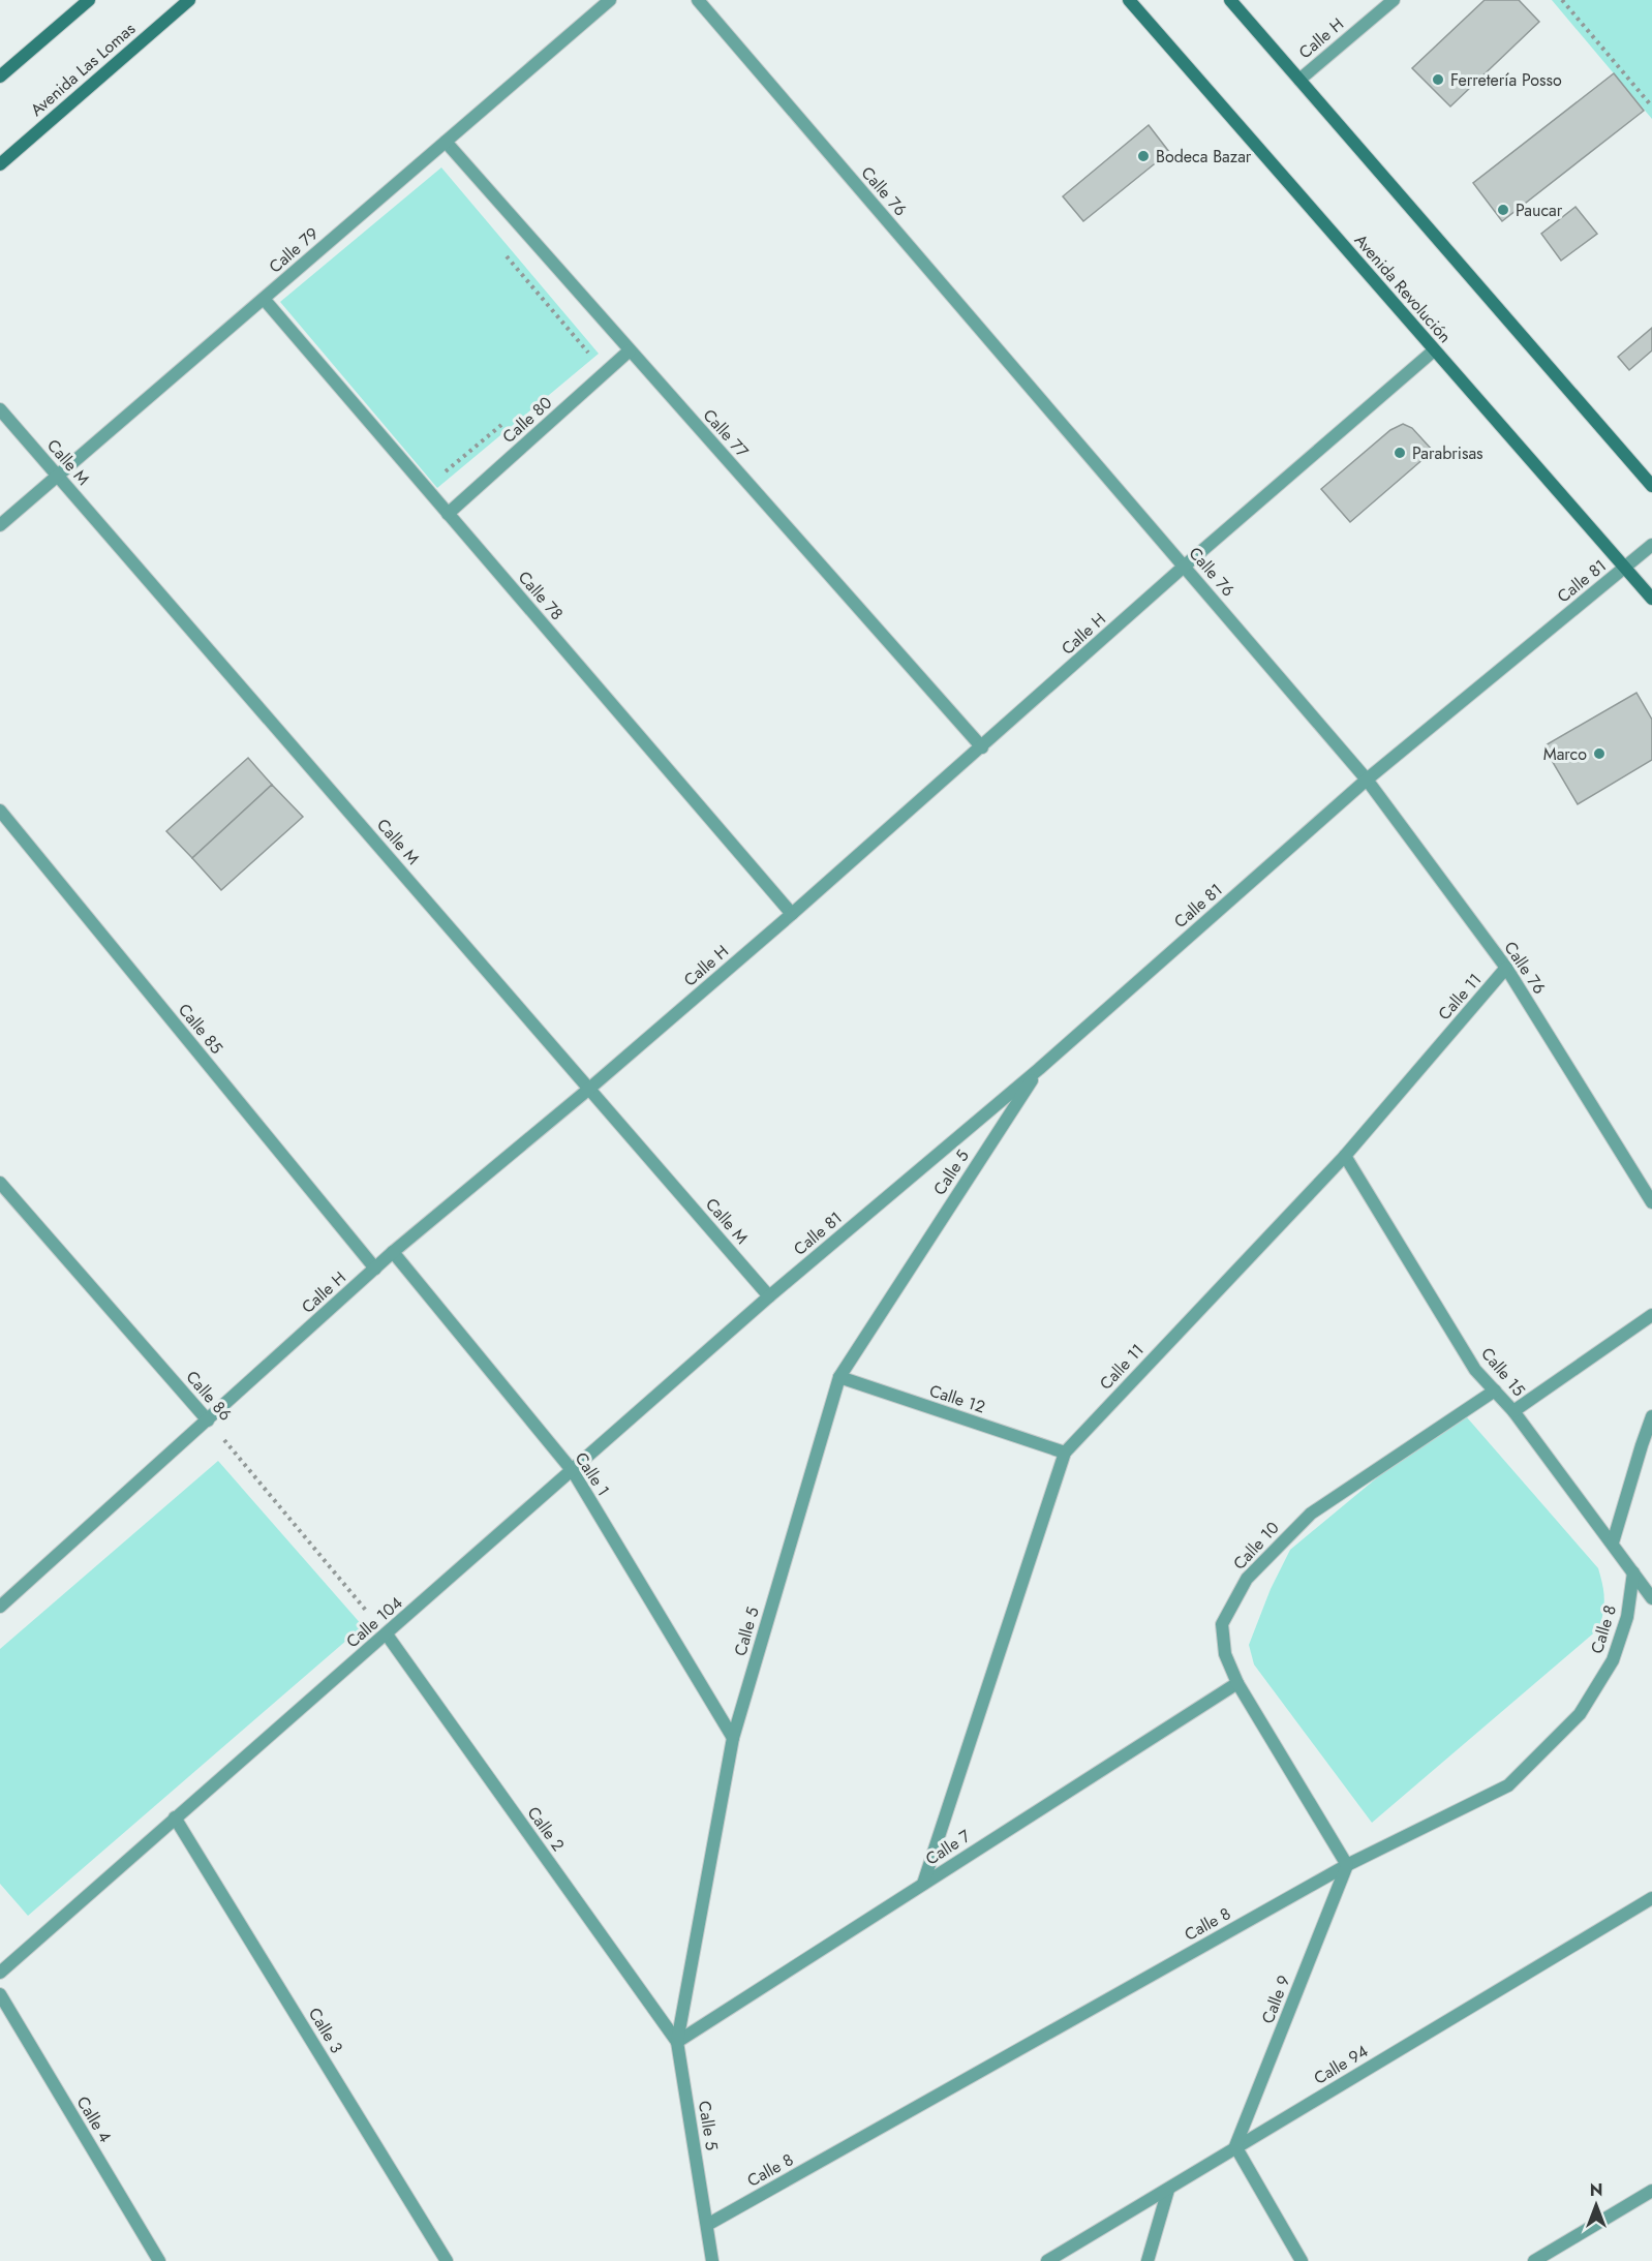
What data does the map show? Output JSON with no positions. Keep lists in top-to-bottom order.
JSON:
{
  "streets": {
    "street": [
      "Calle H",
      "Avenida Las Lomas",
      "Calle 76",
      "Calle 79",
      "Avenida Revolución",
      "Calle 80",
      "Calle 77",
      "Calle M",
      "Calle 81",
      "Calle 78",
      "Calle 11",
      "Calle 85",
      "Calle 5",
      "Calle 15",
      "Calle 86",
      "Calle 12",
      "Calle 1",
      "Calle 10",
      "Calle 104",
      "Calle 8",
      "Calle 2",
      "Calle 7",
      "Calle 9",
      "Calle 3",
      "Calle 94",
      "Calle 4"
    ]
  },
  "crossings": [
    ["Calle H", "Calle 76"],
    ["Calle H", "Avenida Revolución"],
    ["Calle H", "Calle 77"],
    ["Calle H", "Calle M"],
    ["Calle H", "Calle 78"],
    ["Calle H", "Calle 85"],
    ["Calle H", "Calle 86"],
    ["Calle H", "Calle 1"],
    ["Calle 76", "Calle 81"],
    ["Calle 76", "Calle 11"],
    ["Calle 79", "Calle 77"],
    ["Calle 79", "Calle M"],
    ["Calle 79", "Calle 78"],
    ["Avenida Revolución", "Calle 81"],
    ["Calle 80", "Calle 77"],
    ["Calle 80", "Calle 78"],
    ["Calle M", "Calle 81"],
    ["Calle M", "Calle 104"],
    ["Calle 81", "Calle 5"],
    ["Calle 81", "Calle 104"],
    ["Calle 11", "Calle 15"],
    ["Calle 11", "Calle 12"],
    ["Calle 11", "Calle 7"],
    ["Calle 5", "Calle 12"],
    ["Calle 5", "Calle 1"],
    ["Calle 5", "Calle 8"],
    ["Calle 5", "Calle 2"],
    ["Calle 5", "Calle 7"],
    ["Calle 15", "Calle 10"],
    ["Calle 15", "Calle 8"],
    ["Calle 86", "Calle 104"],
    ["Calle 86", "Calle 2"],
    ["Calle 1", "Calle 104"],
    ["Calle 10", "Calle 8"],
    ["Calle 10", "Calle 7"],
    ["Calle 10", "Calle 9"],
    ["Calle 104", "Calle 2"],
    ["Calle 104", "Calle 3"],
    ["Calle 8", "Calle 9"],
    ["Calle 2", "Calle 7"],
    ["Calle 9", "Calle 94"]
  ],
  "places": [
    "Ferretería Posso",
    "Bodeca Bazar",
    "Paucar",
    "Parabrisas",
    "Marco"
  ],
  "north": "top"
}
